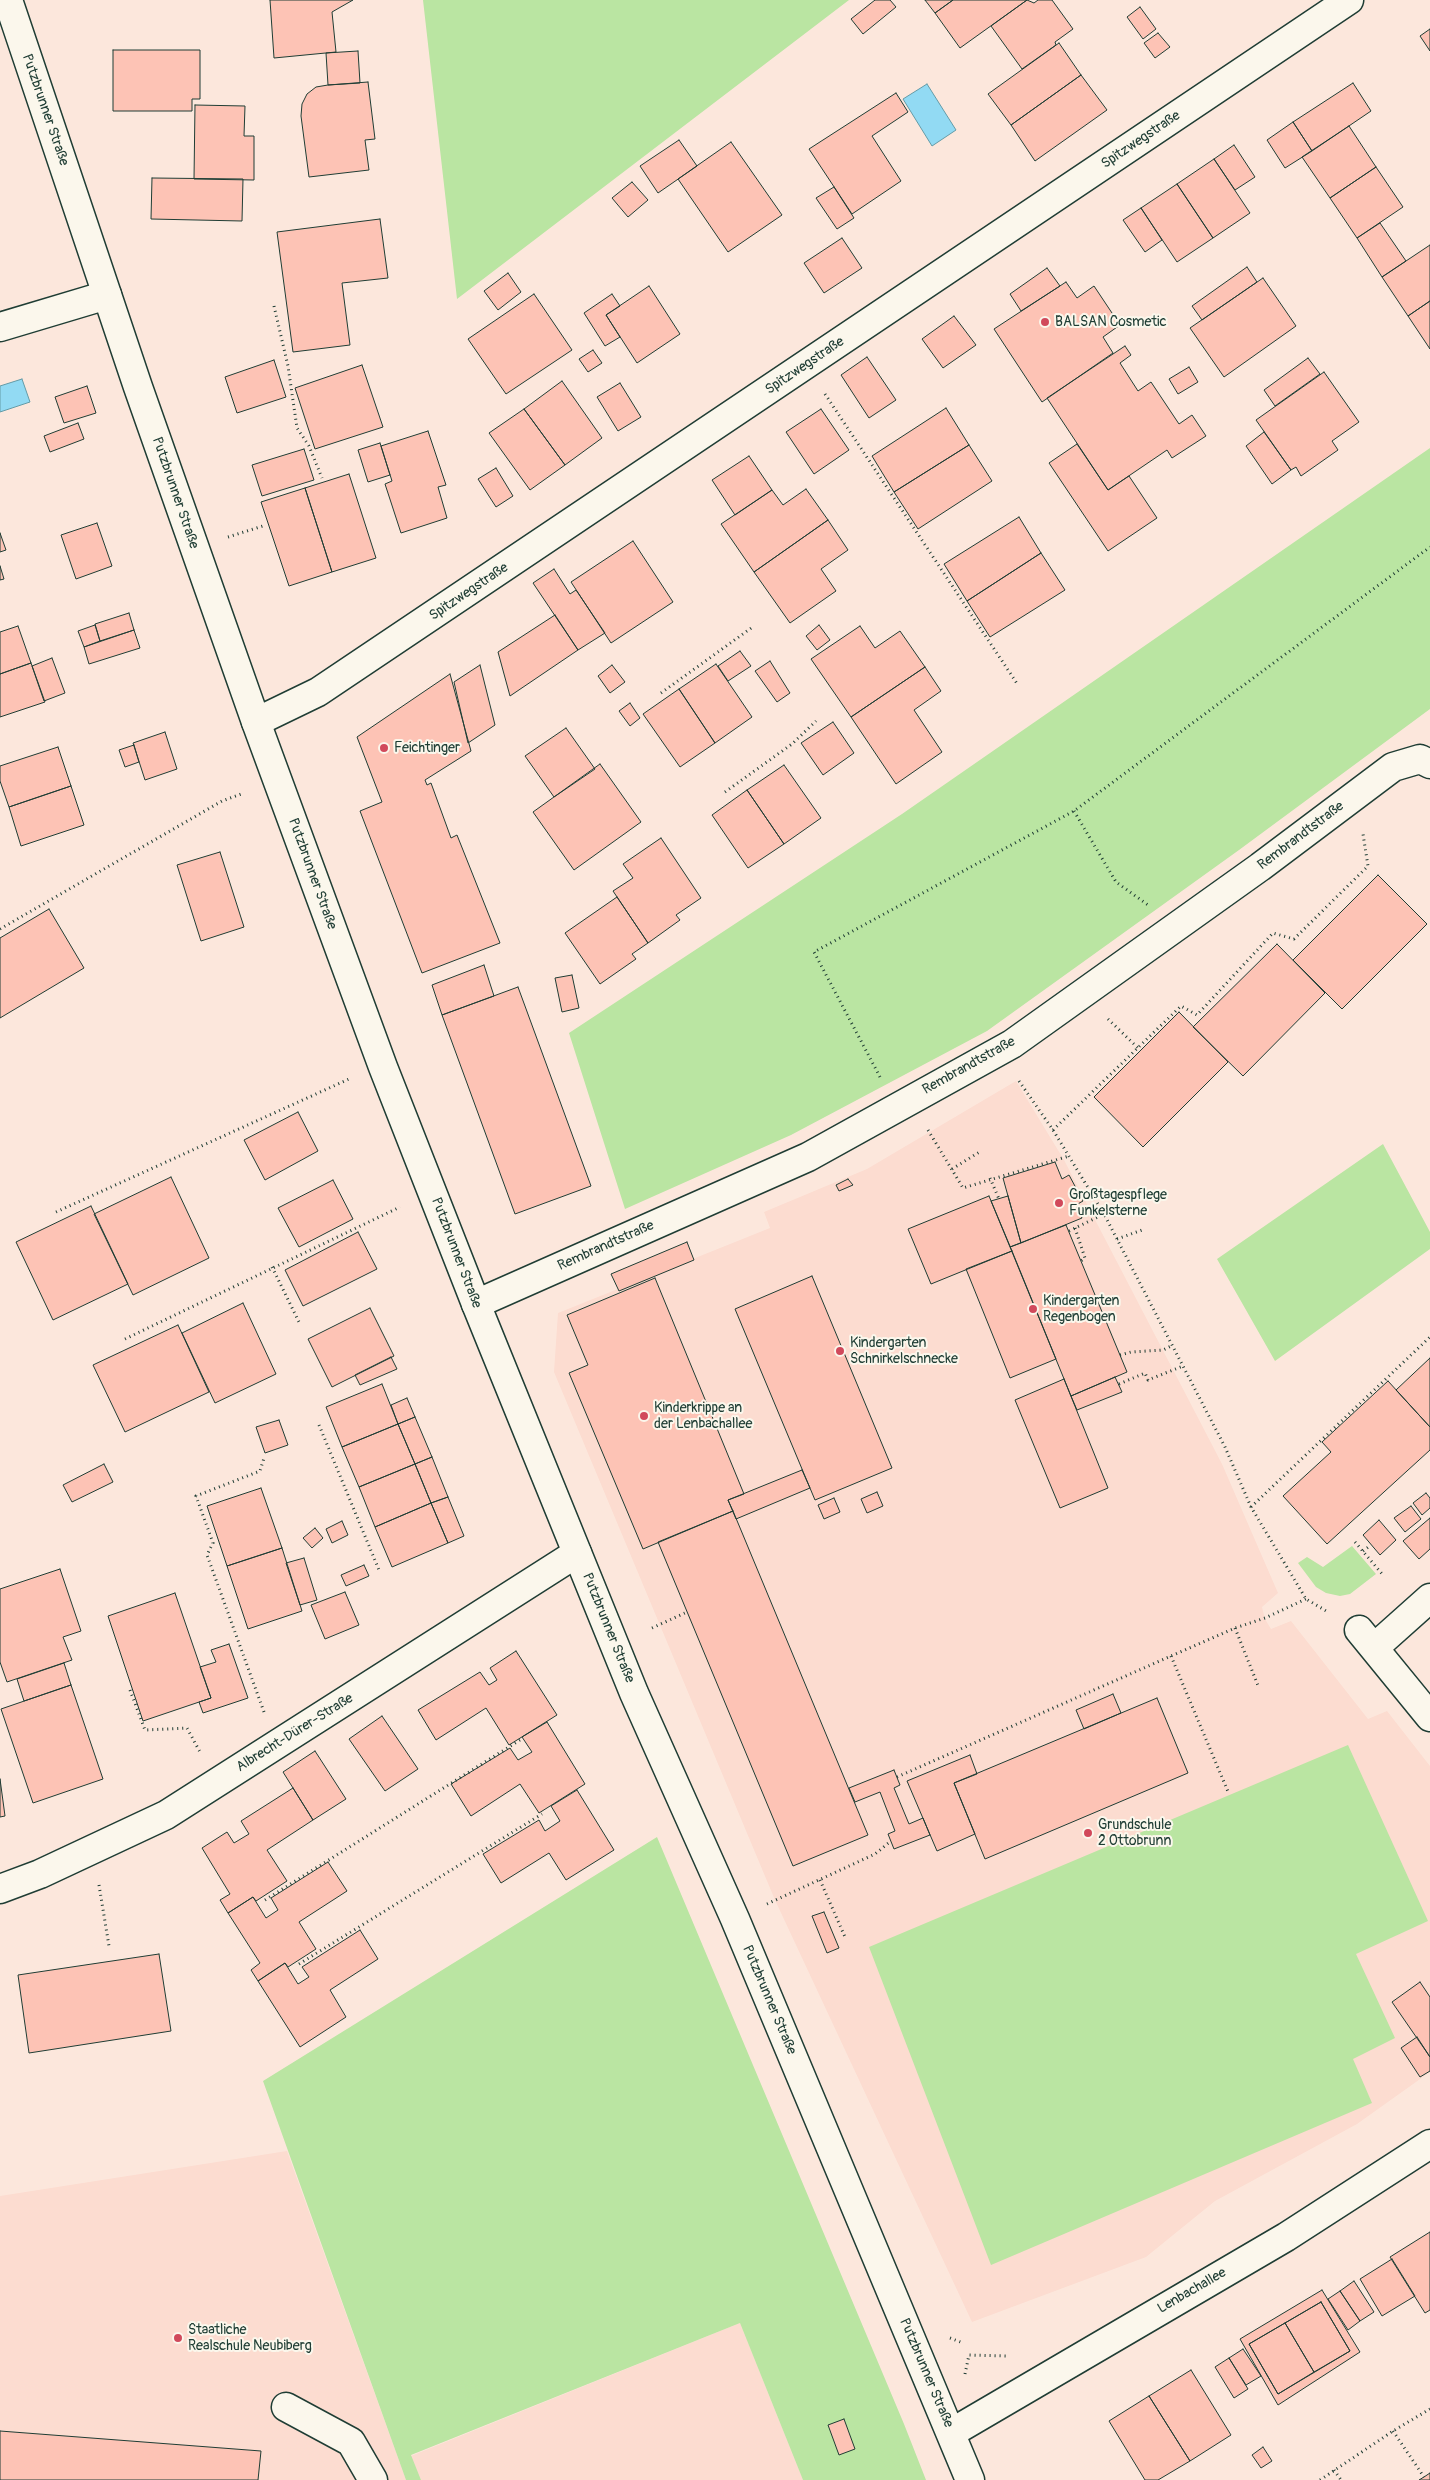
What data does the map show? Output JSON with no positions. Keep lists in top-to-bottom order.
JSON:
{
  "streets": {
    "street": [
      "Putzbrunner Straße",
      "Spitzwegstraße",
      "Rembrandtstraße",
      "Albrecht-Dürer-Straße",
      "Lenbachallee"
    ]
  },
  "crossings": [
    ["Putzbrunner Straße", "Spitzwegstraße"],
    ["Putzbrunner Straße", "Rembrandtstraße"],
    ["Putzbrunner Straße", "Albrecht-Dürer-Straße"],
    ["Putzbrunner Straße", "Lenbachallee"]
  ],
  "places": [
    "BALSAN Cosmetic",
    "Feichtinger",
    "Großtagespflege Funkelsterne",
    "Kindergarten Regenbogen",
    "Kindergarten Schnirkelschnecke",
    "Kinderkrippe an der Lenbachallee",
    "Grundschule 2 Ottobrunn",
    "Staatliche Realschule Neubiberg"
  ]
}
